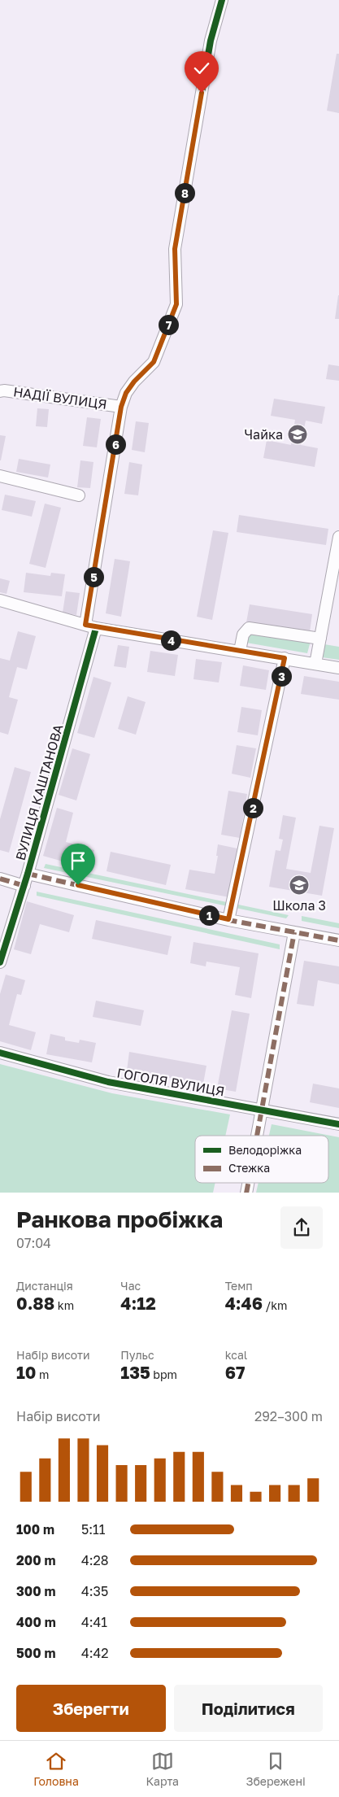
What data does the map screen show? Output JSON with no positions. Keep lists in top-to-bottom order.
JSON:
{
  "streets": {
    "street": ["НАДІЇ ВУЛИЦЯ", "ВУЛИЦЯ КАШТАНОВА", "ГОГОЛЯ ВУЛИЦЯ"]
  },
  "crossings": [
    ["НАДІЇ ВУЛИЦЯ", "ВУЛИЦЯ КАШТАНОВА"]
  ],
  "places": {
    "school or university": ["Чайка", "Школа 3"]
  },
  "legend": ["Велодоріжка", "Стежка"],
  "page": {
    "pins": [
      "8",
      "7",
      "6",
      "5",
      "4",
      "3",
      "2",
      "1"
    ],
    "heading": ["Ранкова пробіжка", "07:04"],
    "stats": [
      ["Дистанція", "0.88 km"],
      ["Час", "4:12"],
      ["Темп", "4:46 /km"],
      ["Набір висоти", "10 m"],
      ["Пульс", "135 bpm"],
      ["kcal", "67"]
    ],
    "chart": ["Набір висоти", "292–300 m"],
    "list": [
      {
        "name": "100 m",
        "note": "5:11"
      },
      {
        "name": "200 m",
        "note": "4:28"
      },
      {
        "name": "300 m",
        "note": "4:35"
      },
      {
        "name": "400 m",
        "note": "4:41"
      },
      {
        "name": "500 m",
        "note": "4:42"
      }
    ],
    "buttons": ["Зберегти", "Поділитися"],
    "tabs": ["Головна", "Карта", "Збережені"]
  }
}
